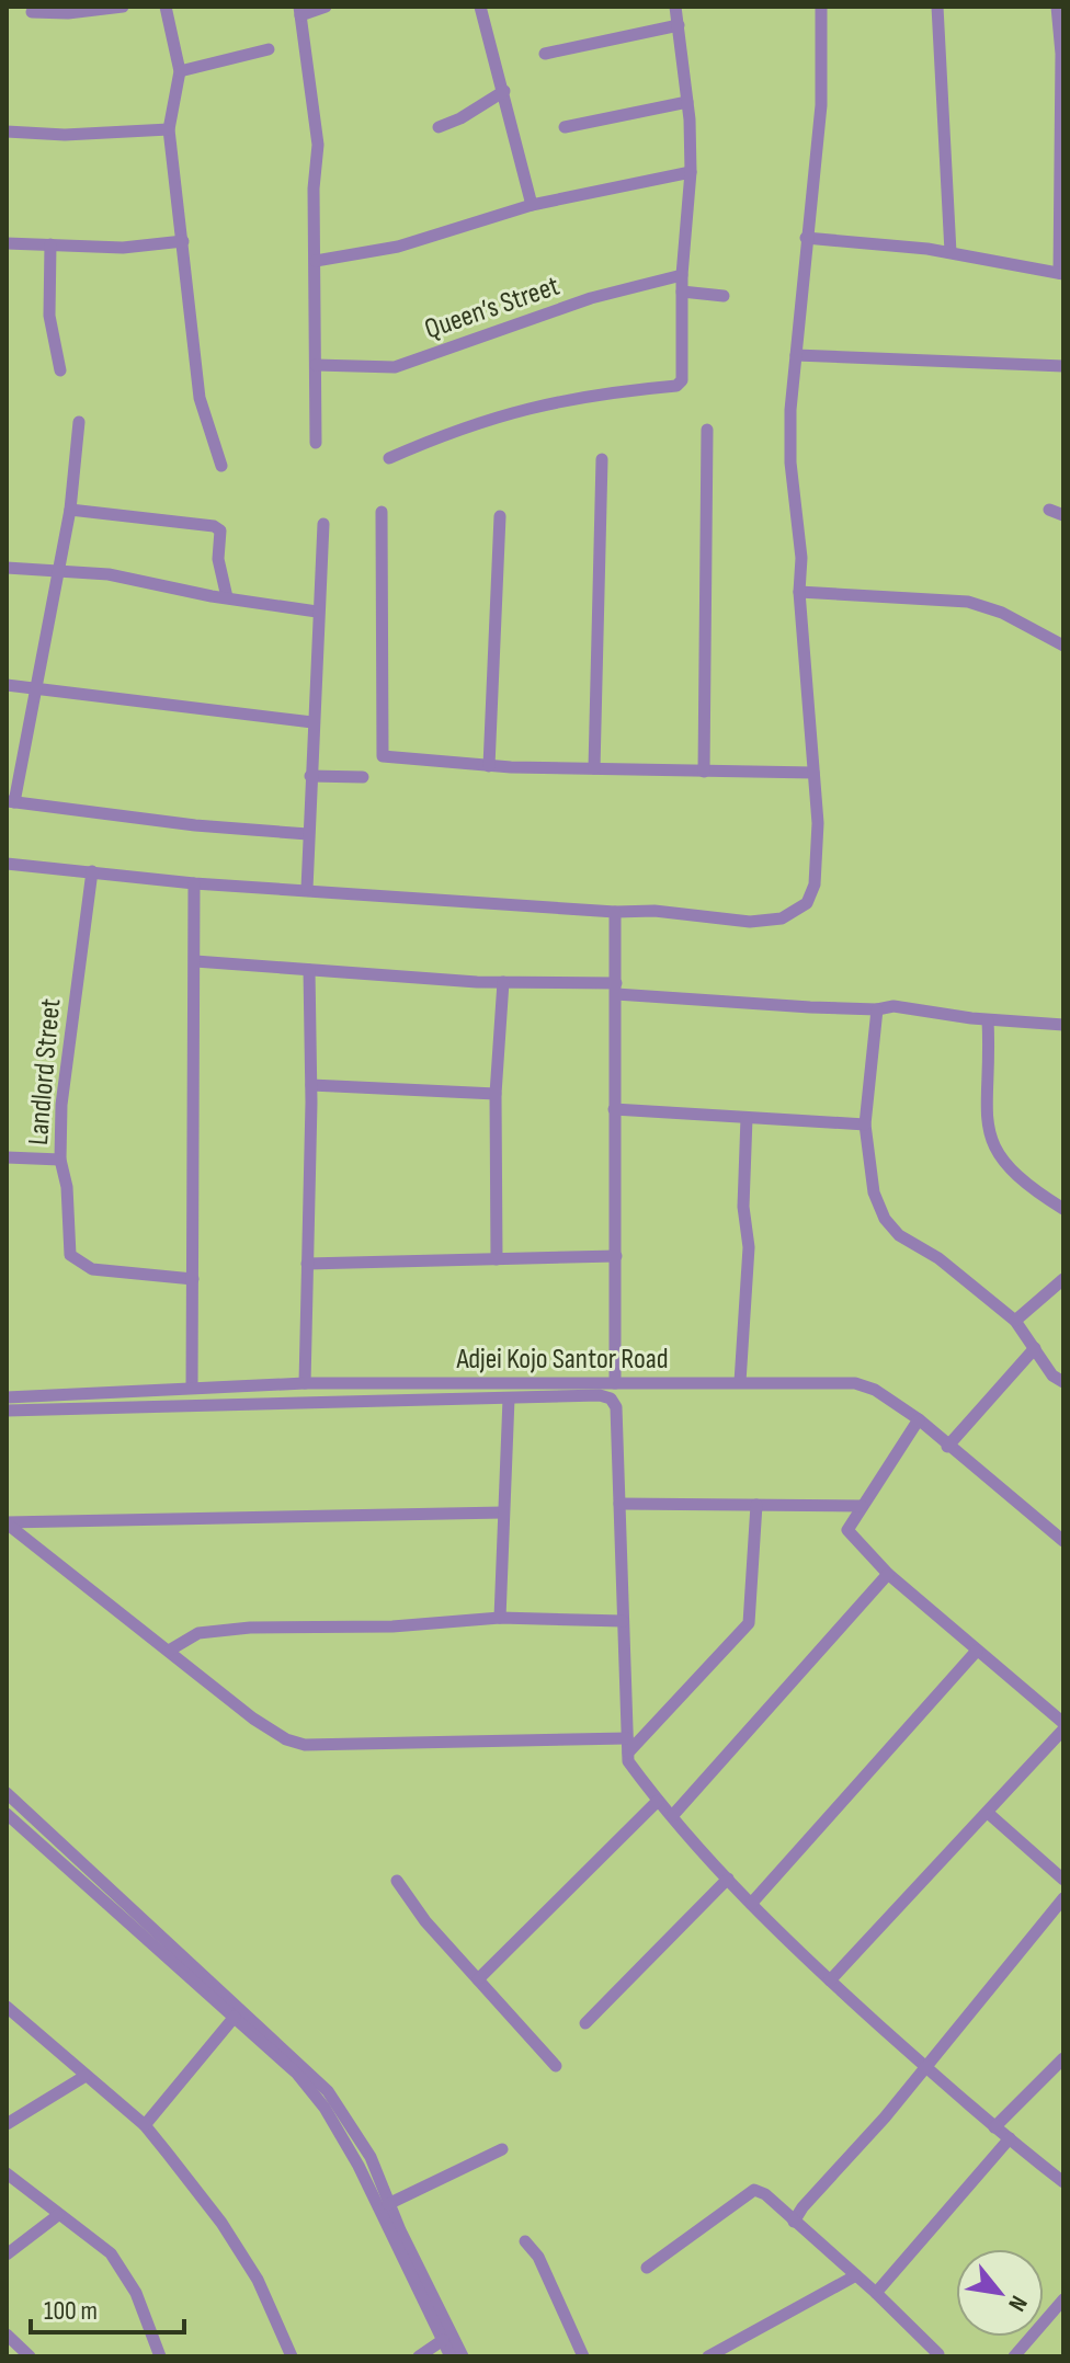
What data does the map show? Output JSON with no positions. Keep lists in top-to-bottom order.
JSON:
{
  "streets": {
    "street": ["Queen’s Street", "Landlord Street", "Adjei Kojo Santor Road"]
  },
  "scale_bar": "100 m",
  "north": "bottom right"
}
